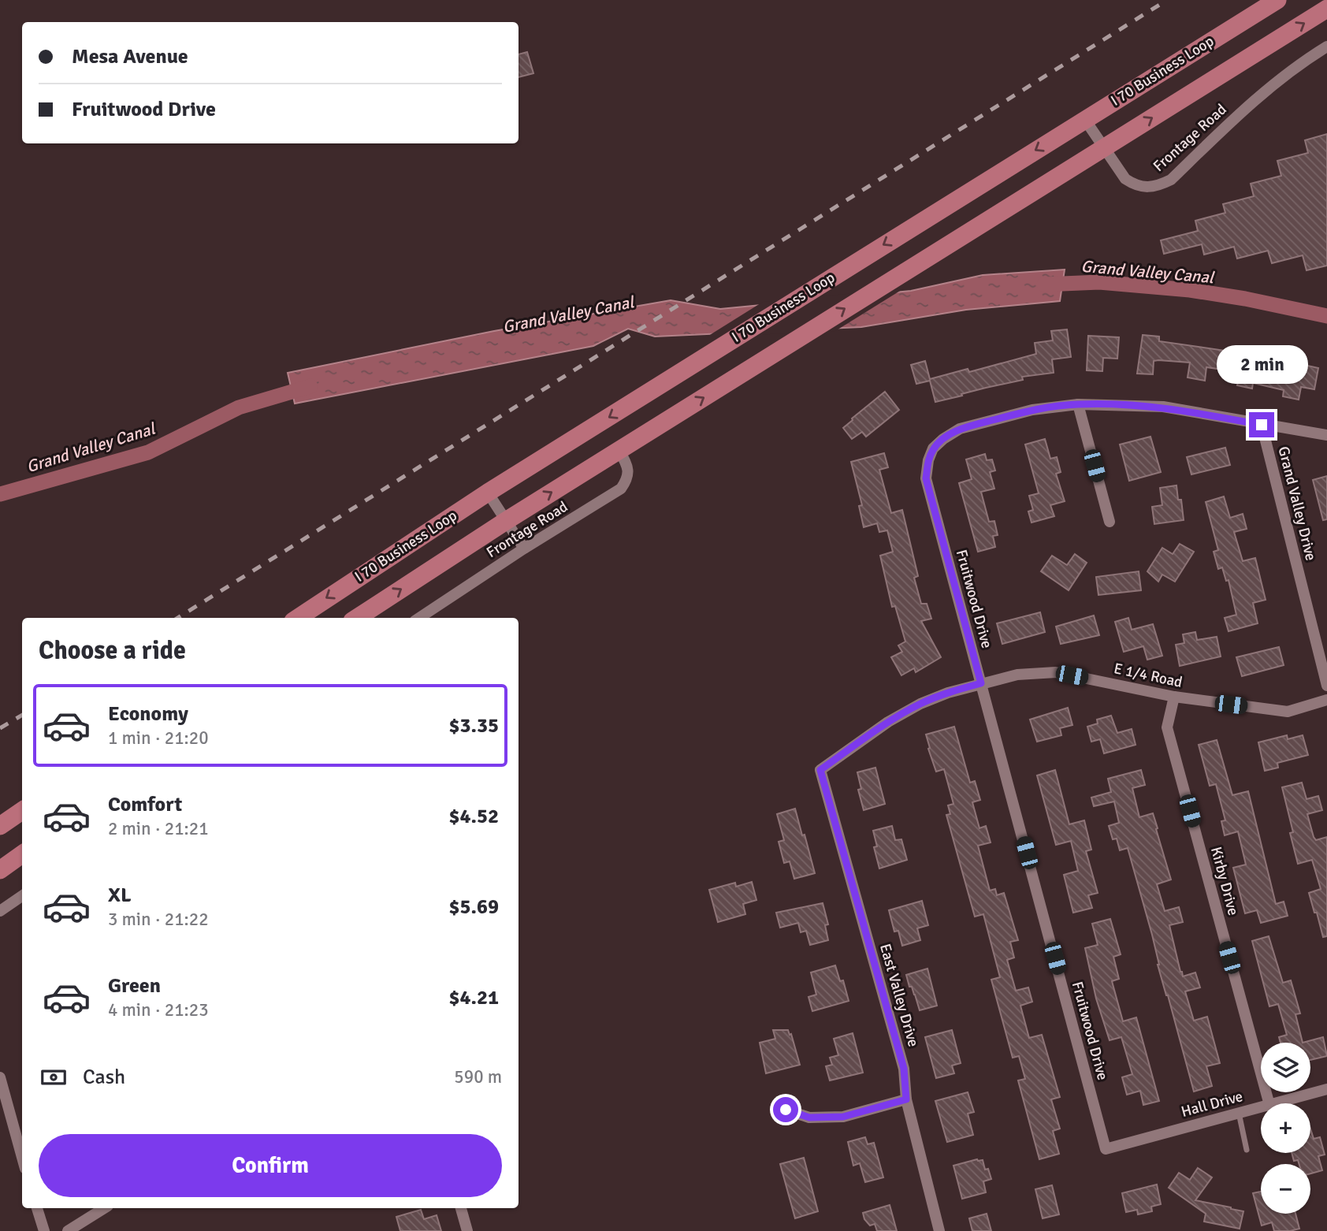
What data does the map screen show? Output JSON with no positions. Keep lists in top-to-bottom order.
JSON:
{
  "streets": {
    "main road": ["I 70 Business Loop"],
    "street": [
      "Frontage Road",
      "Grand Valley Drive",
      "Fruitwood Drive",
      "E 1/4 Road",
      "Kirby Drive",
      "East Valley Drive",
      "Hall Drive"
    ]
  },
  "crossings": [
    ["I 70 Business Loop", "Frontage Road"],
    ["Grand Valley Drive", "Fruitwood Drive"],
    ["Fruitwood Drive", "E 1/4 Road"],
    ["Fruitwood Drive", "Hall Drive"],
    ["E 1/4 Road", "Kirby Drive"],
    ["E 1/4 Road", "East Valley Drive"]
  ],
  "water": ["Grand Valley Canal"],
  "page": {
    "banner": ["Mesa Avenue", "Fruitwood Drive"],
    "bubble": "2 min",
    "heading": "Choose a ride",
    "list": [
      {
        "name": "Economy",
        "note": "1 min · 21:20",
        "value": "$3.35"
      },
      {
        "name": "Comfort",
        "note": "2 min · 21:21",
        "value": "$4.52"
      },
      {
        "name": "XL",
        "note": "3 min · 21:22",
        "value": "$5.69"
      },
      {
        "name": "Green",
        "note": "4 min · 21:23",
        "value": "$4.21"
      }
    ],
    "map_buttons": ["+", "−"],
    "pay": ["Cash", "590 m"],
    "buttons": "Confirm"
  }
}
